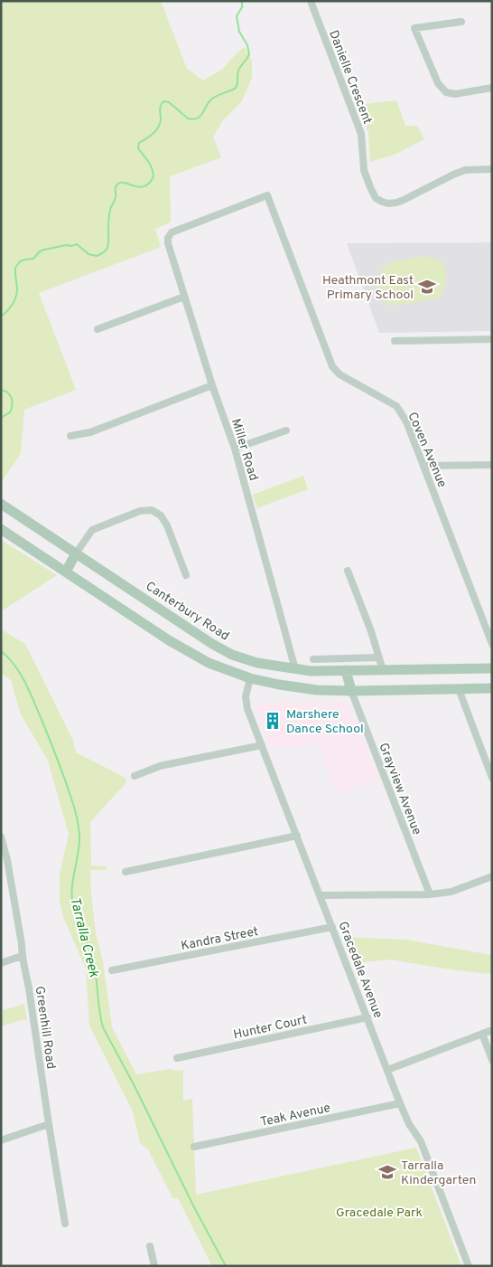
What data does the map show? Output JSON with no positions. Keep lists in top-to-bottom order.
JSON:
{
  "streets": {
    "main road": ["Canterbury Road"],
    "street": [
      "Danielle Crescent",
      "Miller Road",
      "Coven Avenue",
      "Grayview Avenue",
      "Kandra Street",
      "Gracedale Avenue",
      "Hunter Court",
      "Greenhill Road",
      "Teak Avenue"
    ]
  },
  "crossings": [
    ["Miller Road", "Coven Avenue"],
    ["Miller Road", "Canterbury Road"],
    ["Kandra Street", "Gracedale Avenue"],
    ["Gracedale Avenue", "Hunter Court"],
    ["Gracedale Avenue", "Teak Avenue"]
  ],
  "water": ["Tarralla Creek"],
  "parks": ["Gracedale Park"],
  "places": {
    "school or university": ["Heathmont East Primary School", "Tarralla Kindergarten"],
    "building": ["Marshere Dance School"]
  }
}
